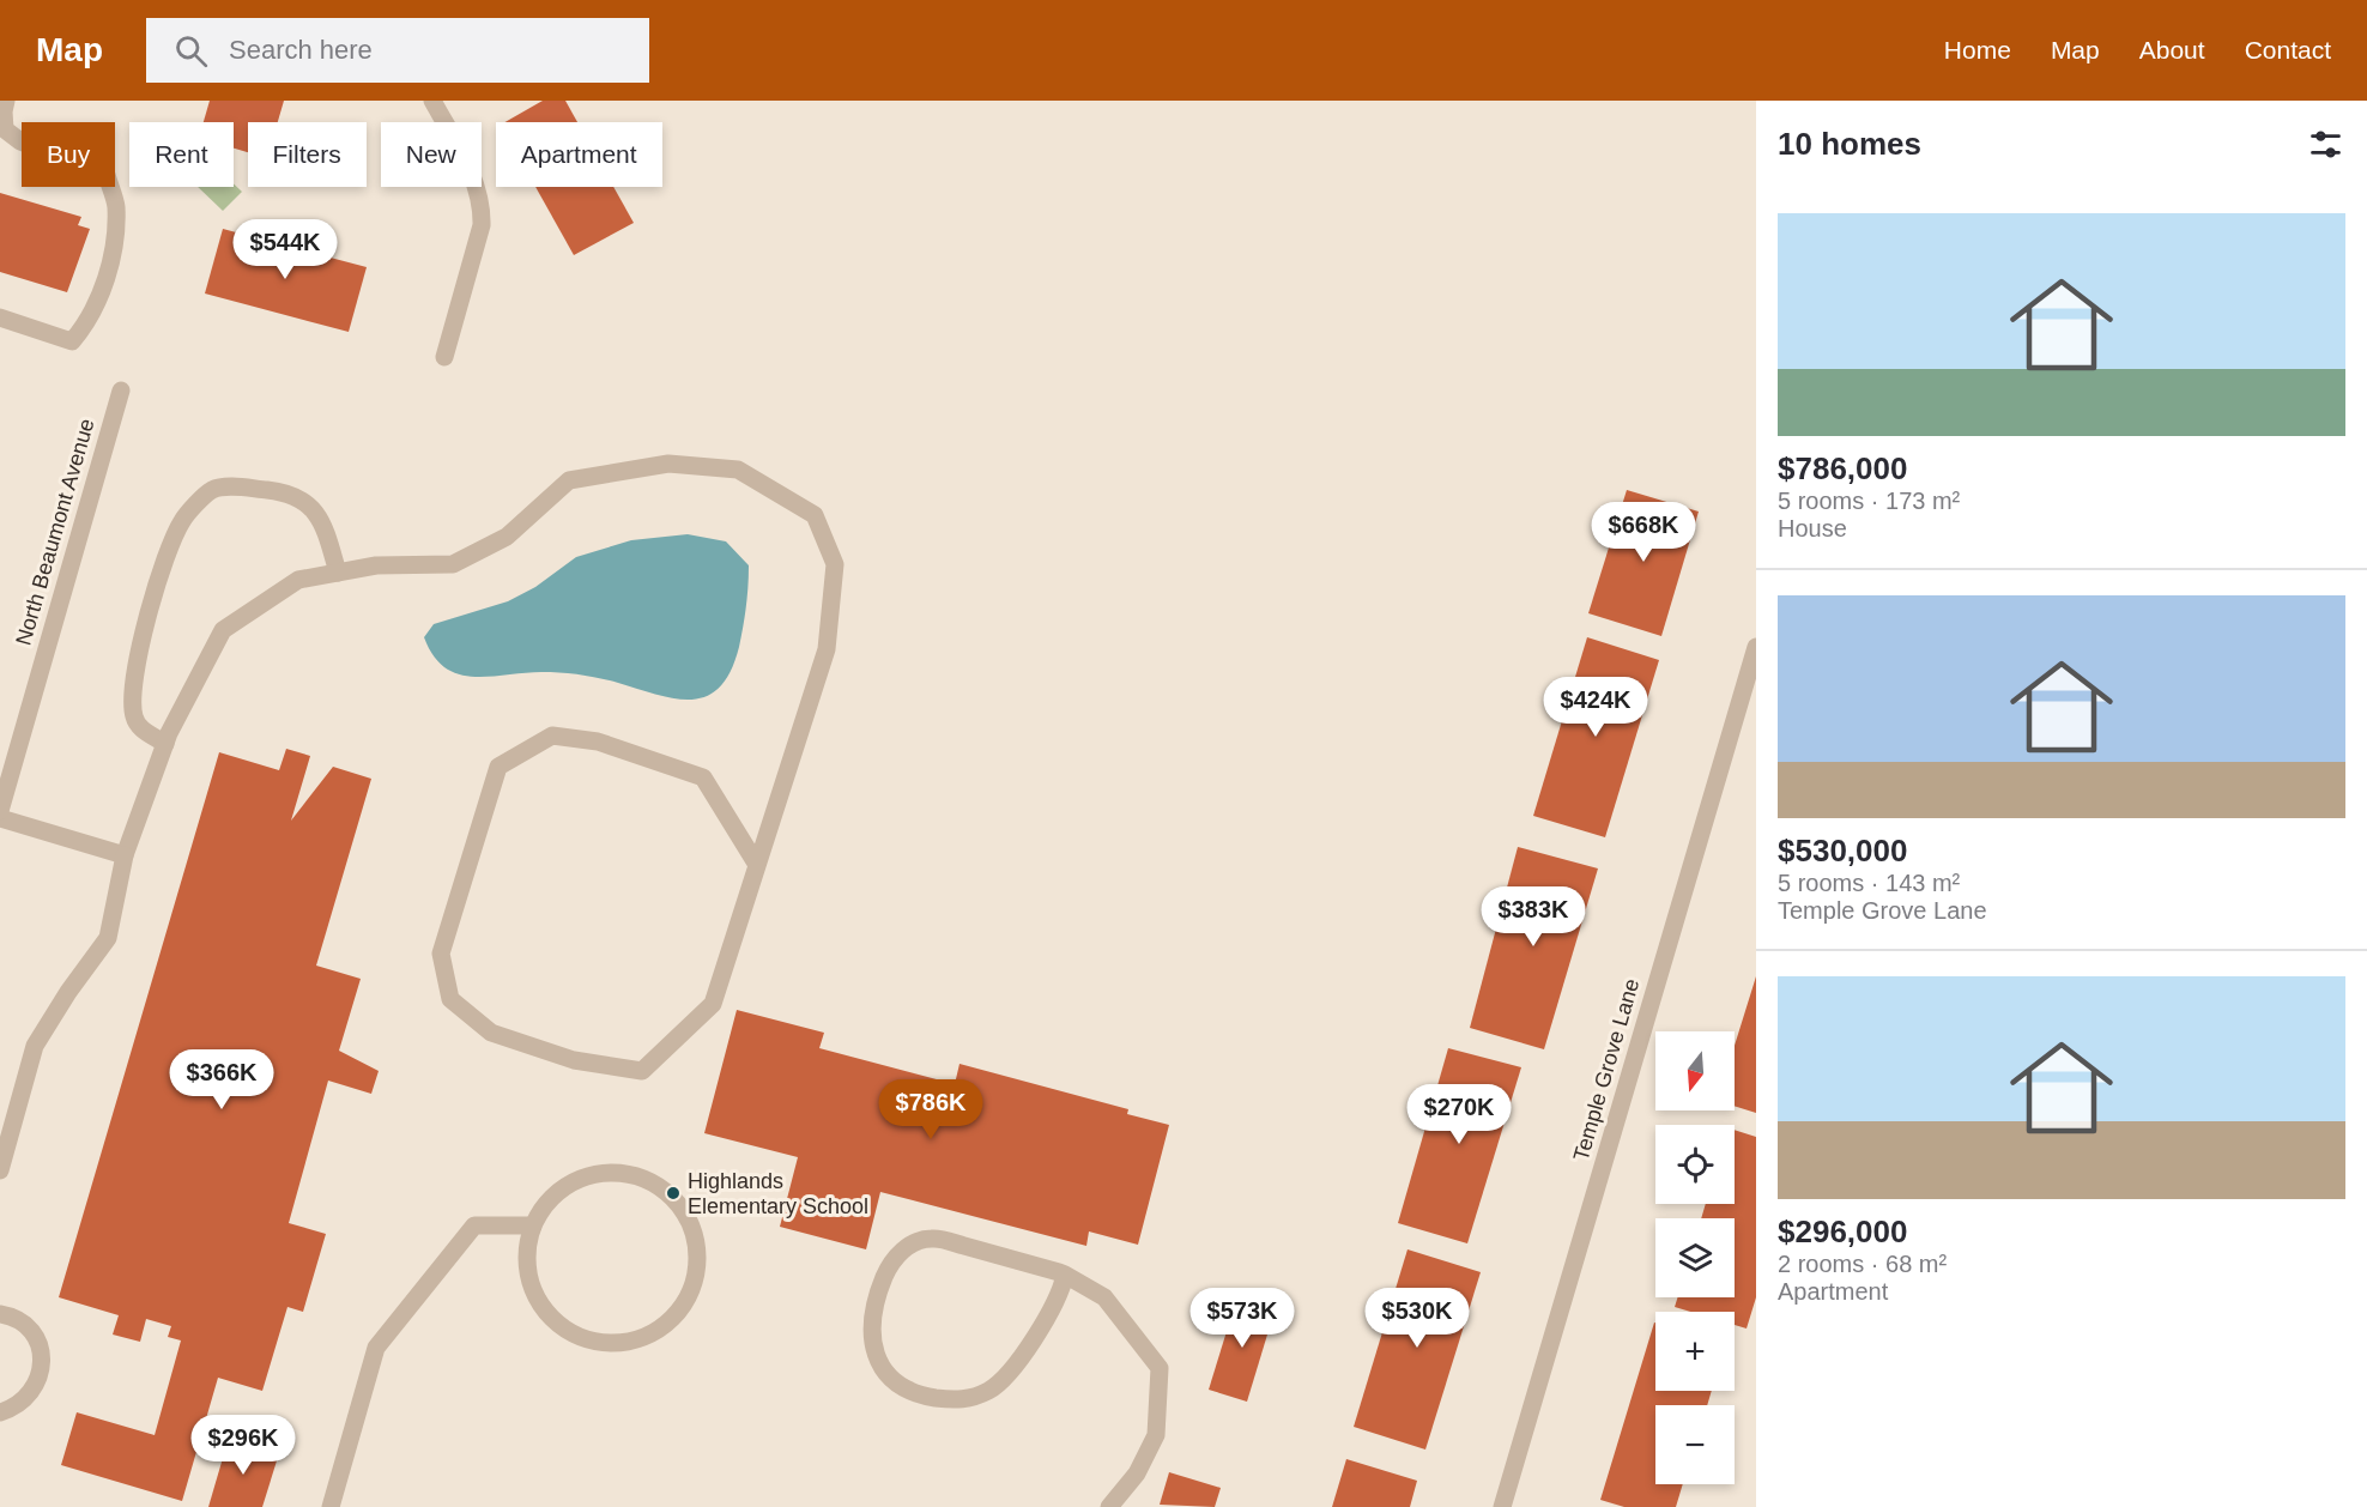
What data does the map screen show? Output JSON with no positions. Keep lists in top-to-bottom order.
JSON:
{
  "streets": {
    "street": ["North Beaumont Avenue", "Temple Grove Lane"]
  },
  "places": ["Highlands Elementary School"],
  "north": "bottom",
  "page": {
    "header": "Map",
    "search": "Search here",
    "nav": [
      "Home",
      "Map",
      "About",
      "Contact"
    ],
    "heading": "10 homes",
    "chip": [
      "Buy",
      "Rent",
      "Filters",
      "New",
      "Apartment"
    ],
    "list": [
      {
        "name": "$786,000",
        "note": "5 rooms · 173 m² · House"
      },
      {
        "name": "$530,000",
        "note": "5 rooms · 143 m² · Temple Grove Lane"
      },
      {
        "name": "$296,000",
        "note": "2 rooms · 68 m² · Apartment"
      }
    ],
    "price": [
      "$544K",
      "$668K",
      "$424K",
      "$383K",
      "$366K",
      "$786K",
      "$270K",
      "$573K",
      "$530K",
      "$296K"
    ],
    "map_buttons": ["+", "−"]
  }
}
